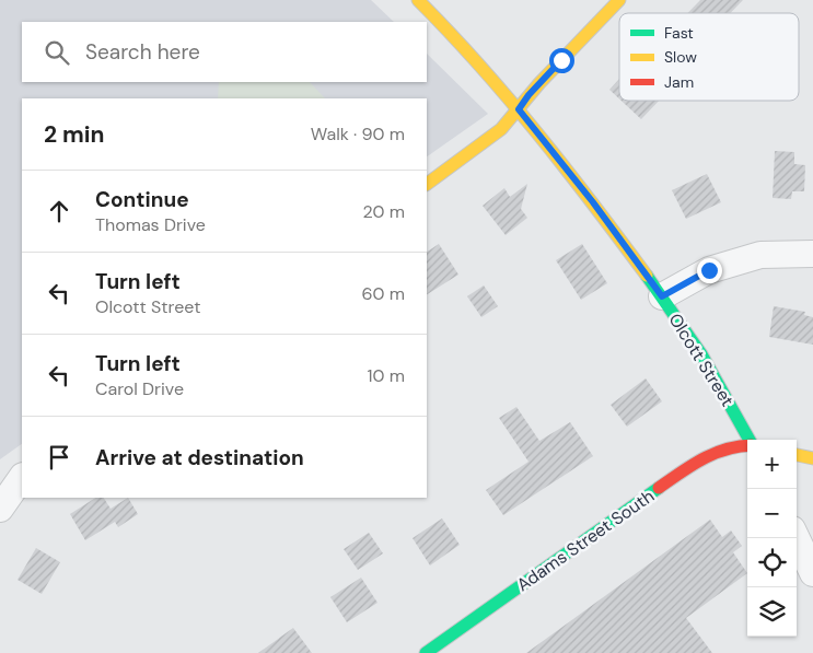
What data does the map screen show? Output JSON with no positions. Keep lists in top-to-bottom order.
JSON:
{
  "streets": {
    "street": ["Olcott Street", "Adams Street South"]
  },
  "legend": ["Fast", "Slow", "Jam"],
  "page": {
    "search": "Search here",
    "heading": ["2 min", "Walk · 90 m"],
    "list": [
      ["Continue", "Thomas Drive", "20 m"],
      ["Turn left", "Olcott Street", "60 m"],
      ["Turn left", "Carol Drive", "10 m"],
      "Arrive at destination"
    ],
    "map_buttons": ["+", "−"]
  }
}
